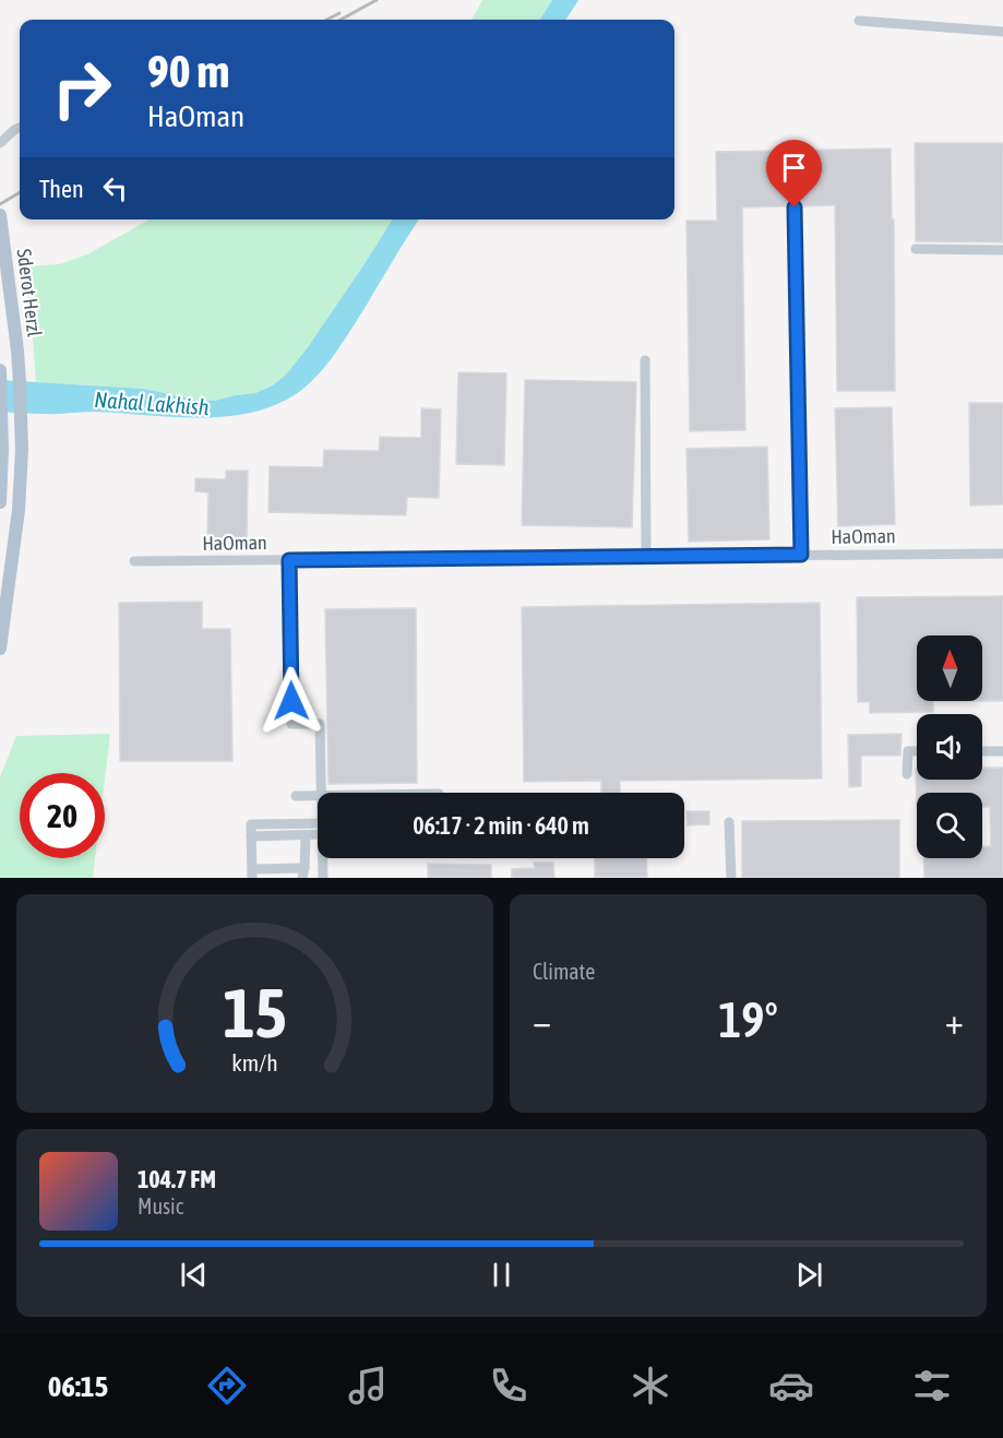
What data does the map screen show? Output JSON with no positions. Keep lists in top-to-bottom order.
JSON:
{
  "streets": {
    "main road": ["Sderot Herzl"],
    "street": ["HaOman"]
  },
  "water": ["Nahal Lakhish"],
  "north": "top",
  "page": {
    "turn": ["90 m", "HaOman"],
    "then": "Then",
    "limit": "20",
    "trip": "06:17 · 2 min · 640 m",
    "tile": "Climate",
    "heat": ["−", "19°", "+"],
    "song": ["104.7 FM", "Music"],
    "tabs": "06:15",
    "gauge": ["15", "km/h"]
  }
}
